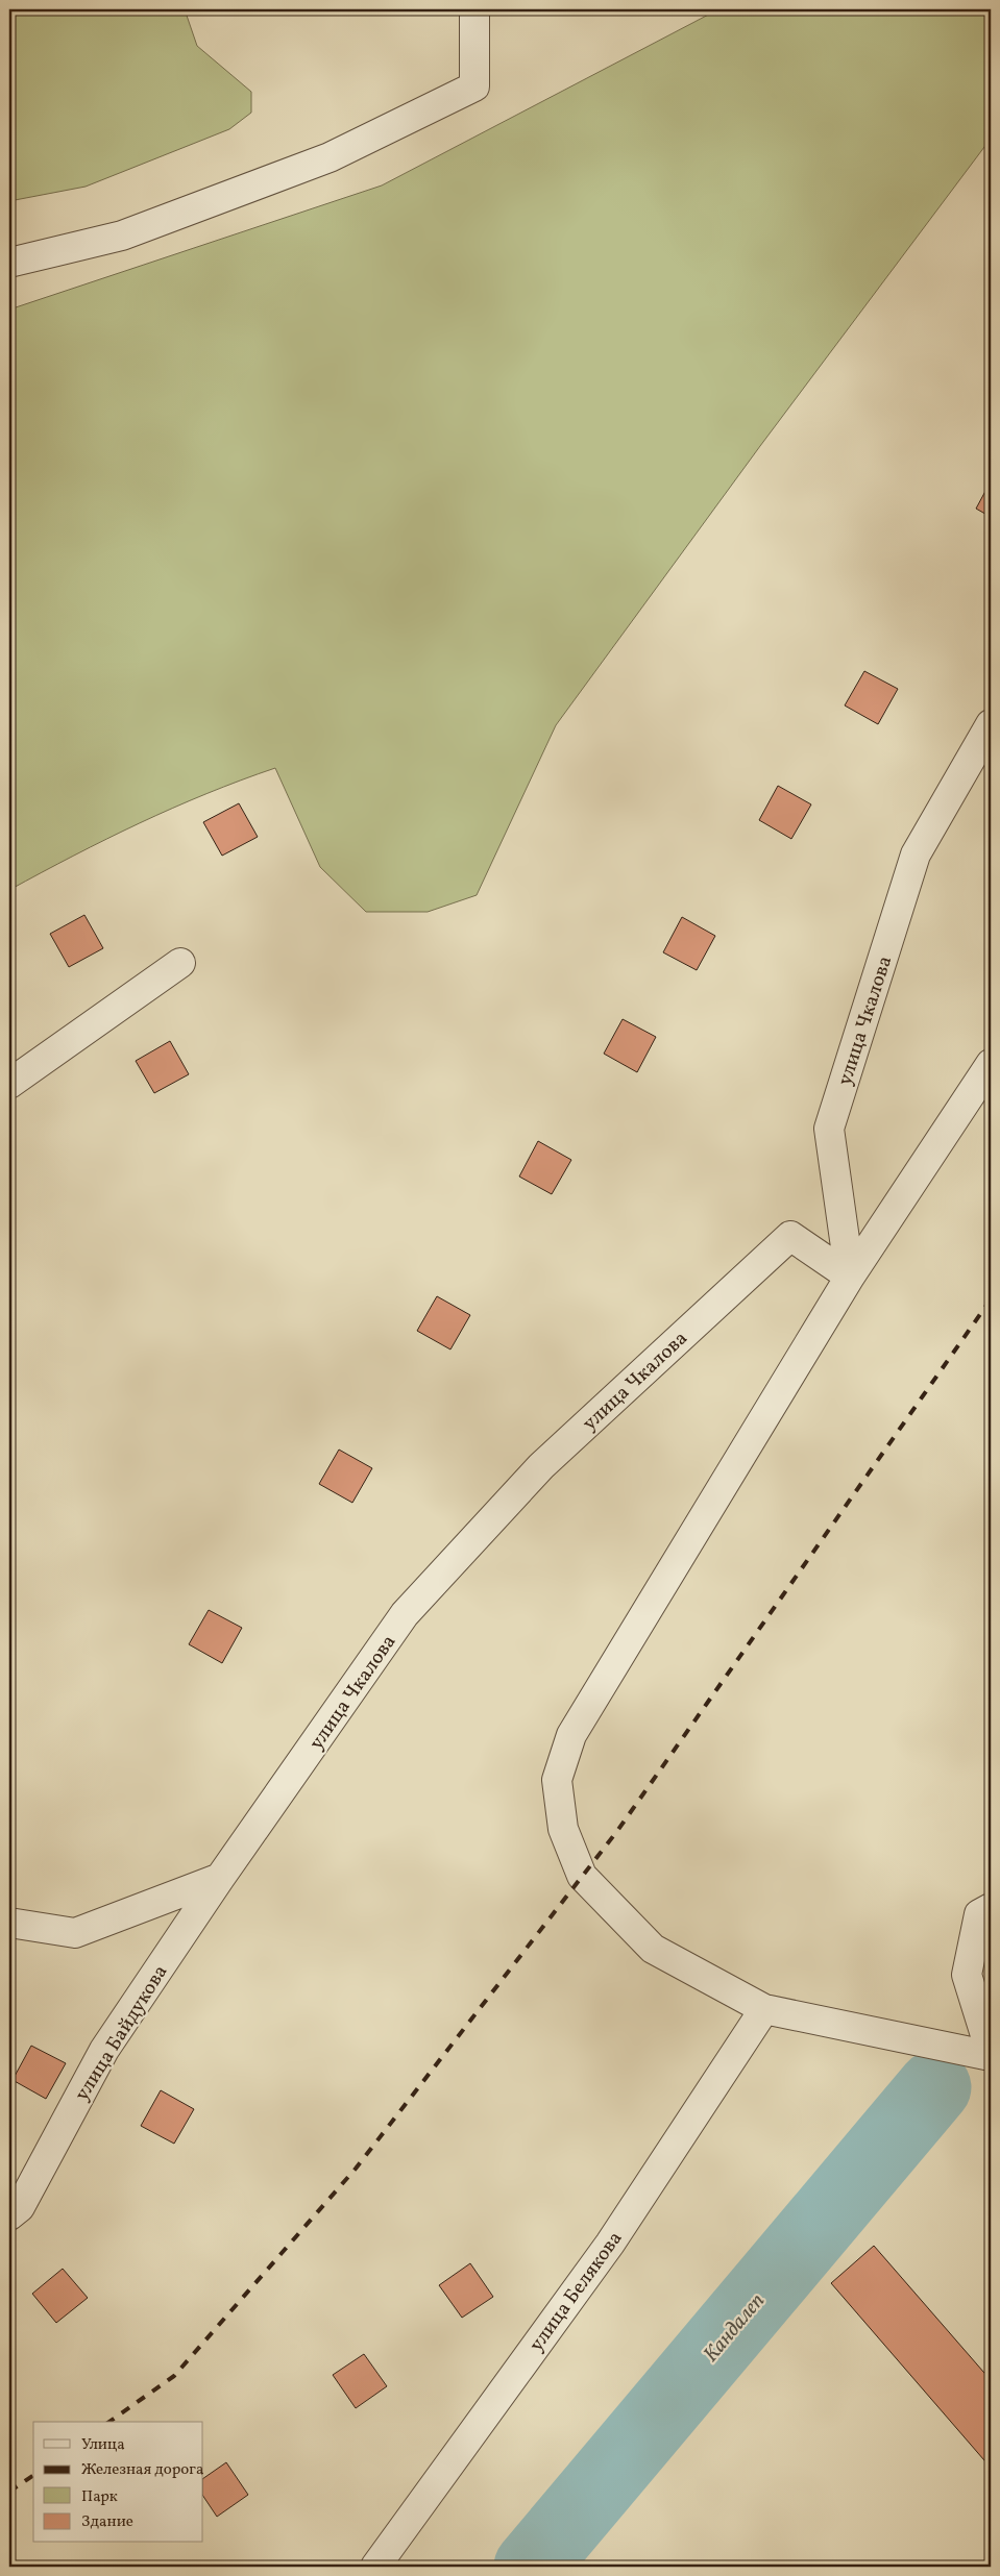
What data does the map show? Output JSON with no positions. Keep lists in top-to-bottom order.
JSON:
{
  "streets": {
    "street": ["улица Чкалова", "улица Байдукова", "улица Белякова"]
  },
  "crossings": [
    ["улица Чкалова", "улица Байдукова"]
  ],
  "water": ["Кандалеп"],
  "legend": [
    "Улица",
    "Железная дорога",
    "Парк",
    "Здание"
  ]
}
